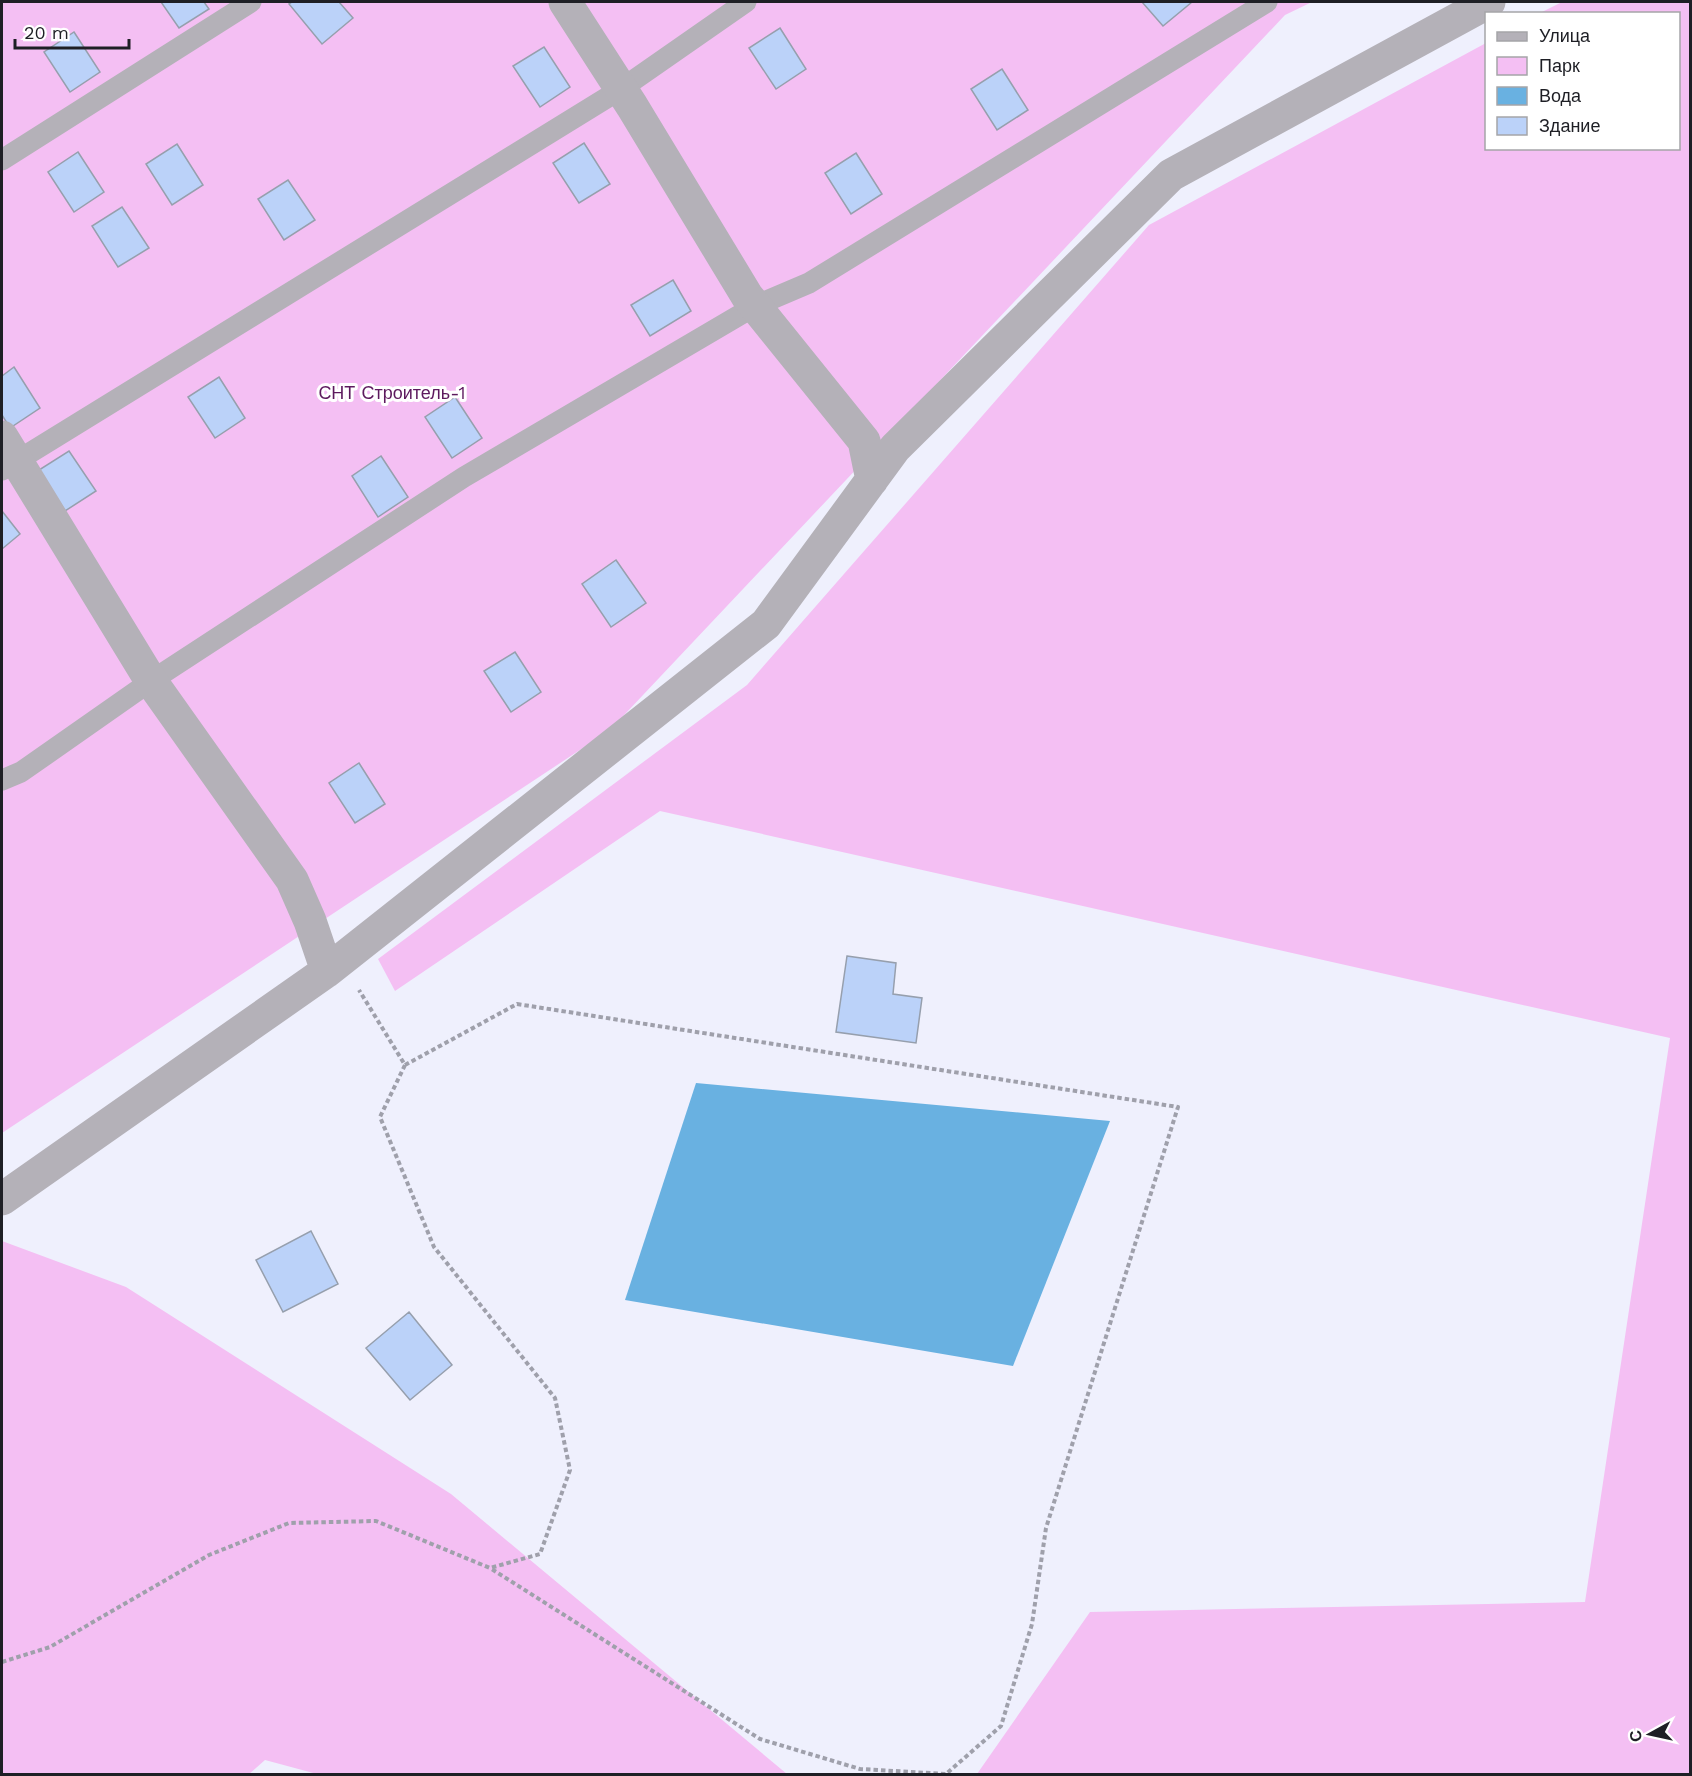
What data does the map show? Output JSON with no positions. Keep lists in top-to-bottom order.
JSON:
{
  "parks": ["СНТ Строитель-1"],
  "legend": [
    "Улица",
    "Парк",
    "Вода",
    "Здание"
  ],
  "scale_bar": "20 m",
  "north": "left"
}
